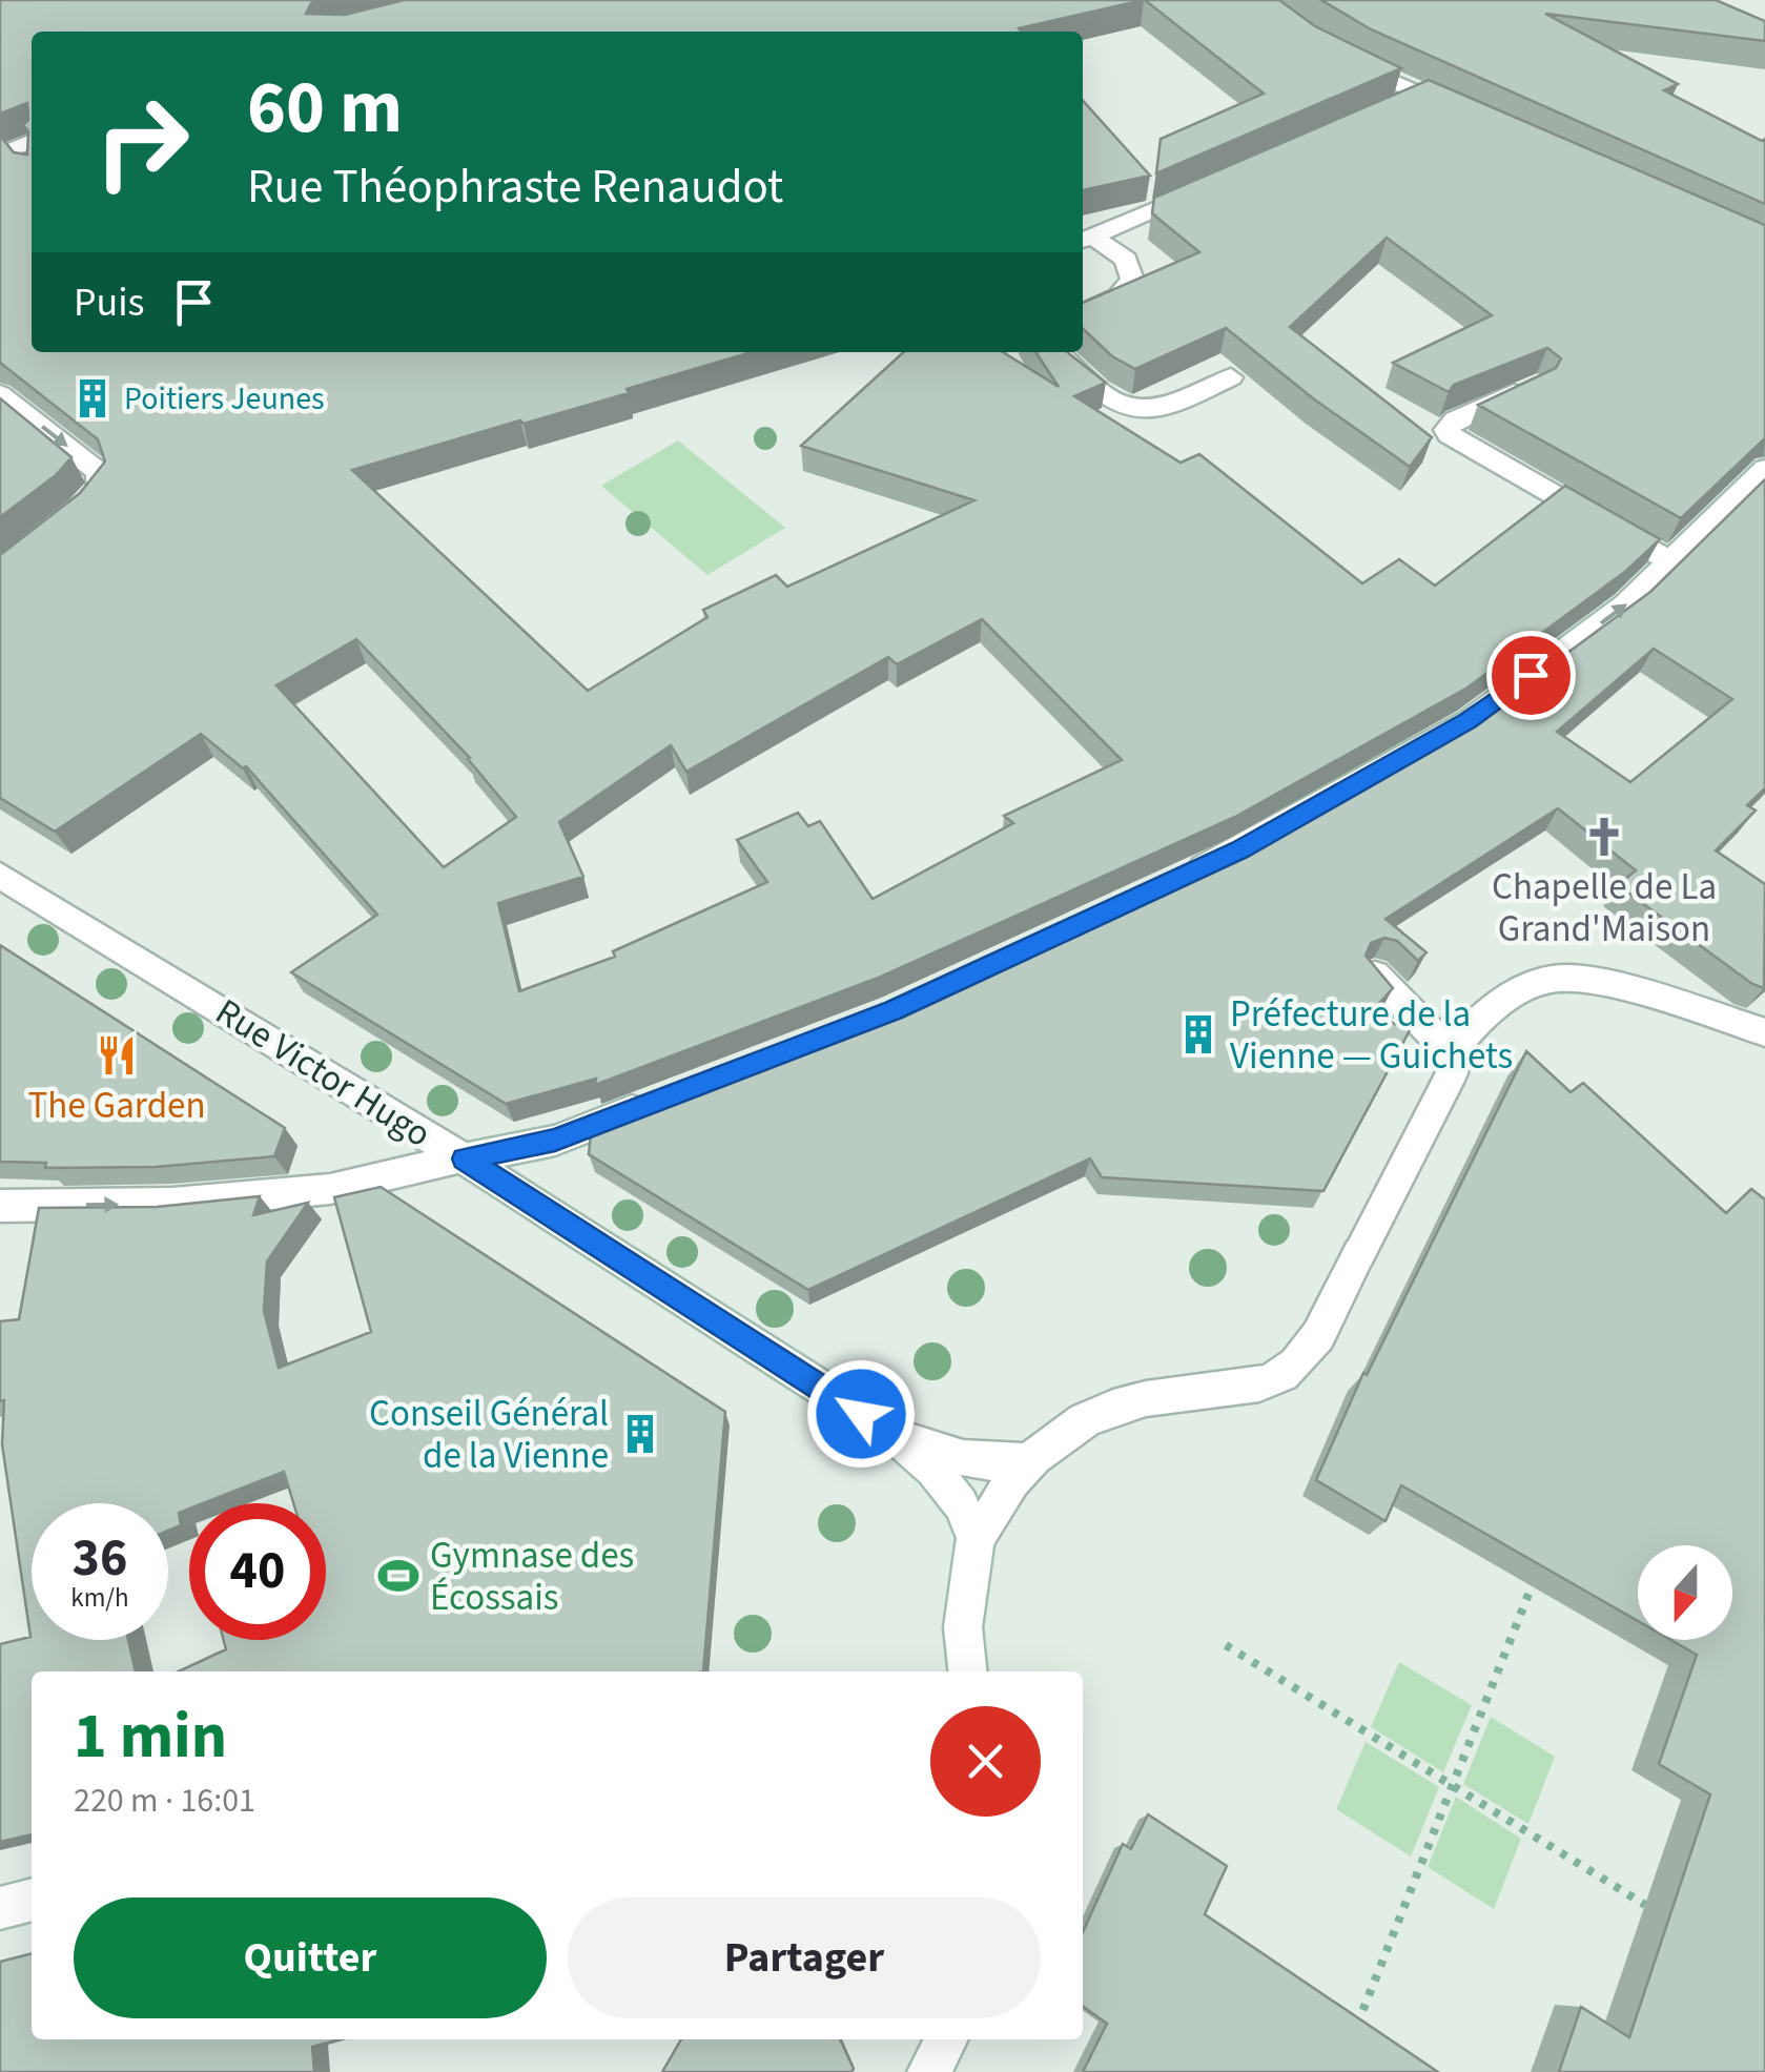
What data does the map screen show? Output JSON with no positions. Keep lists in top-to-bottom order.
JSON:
{
  "streets": {
    "street": ["Rue Victor Hugo"]
  },
  "places": {
    "building": ["Poitiers Jeunes", "Préfecture de la Vienne — Guichets", "Conseil Général de la Vienne"],
    "church": ["Chapelle de La Grand'Maison"],
    "restaurant": ["The Garden"],
    "sports": ["Gymnase des Écossais"]
  },
  "north": "bottom",
  "page": {
    "turn": ["60 m", "Rue Théophraste Renaudot"],
    "then": "Puis",
    "speed": "36 km/h",
    "limit": "40",
    "heading": ["1 min", "220 m · 16:01"],
    "buttons": ["Quitter", "Partager"]
  }
}
